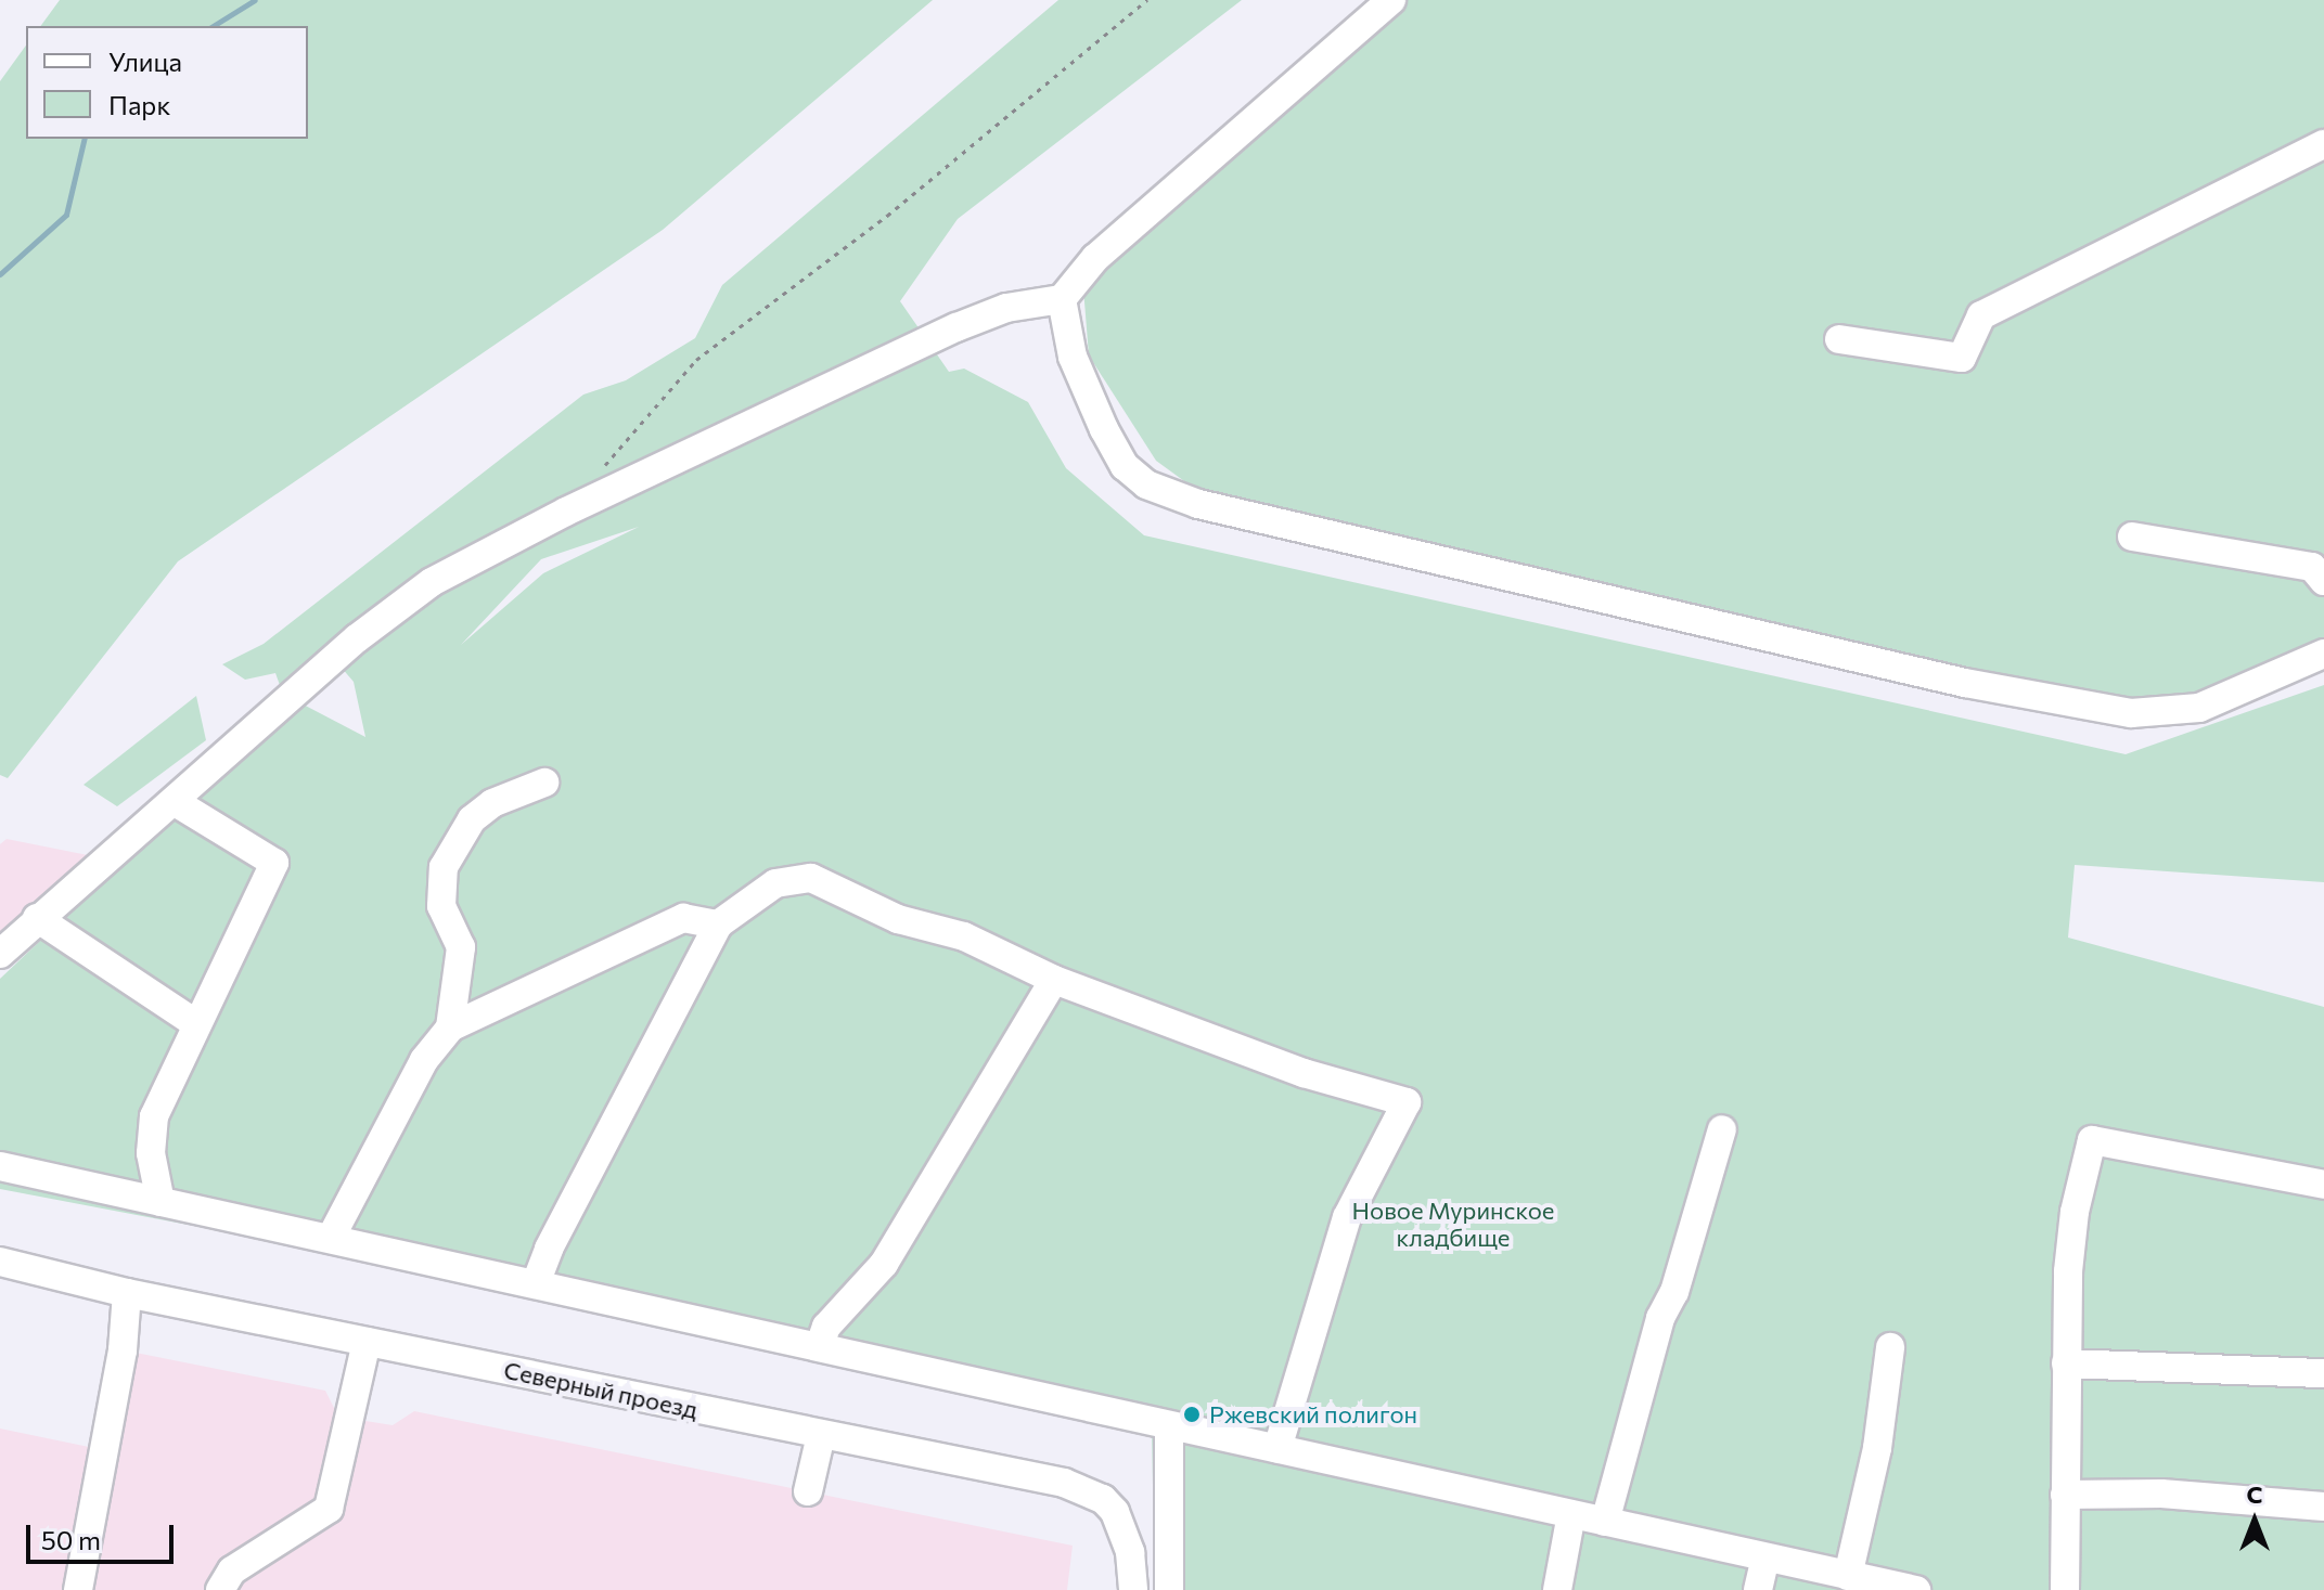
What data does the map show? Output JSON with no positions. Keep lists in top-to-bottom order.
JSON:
{
  "streets": {
    "street": ["Северный проезд"]
  },
  "parks": ["Новое Муринское кладбище"],
  "places": ["Ржевский полигон"],
  "legend": ["Улица", "Парк"],
  "scale_bar": "50 m",
  "north": "top"
}
